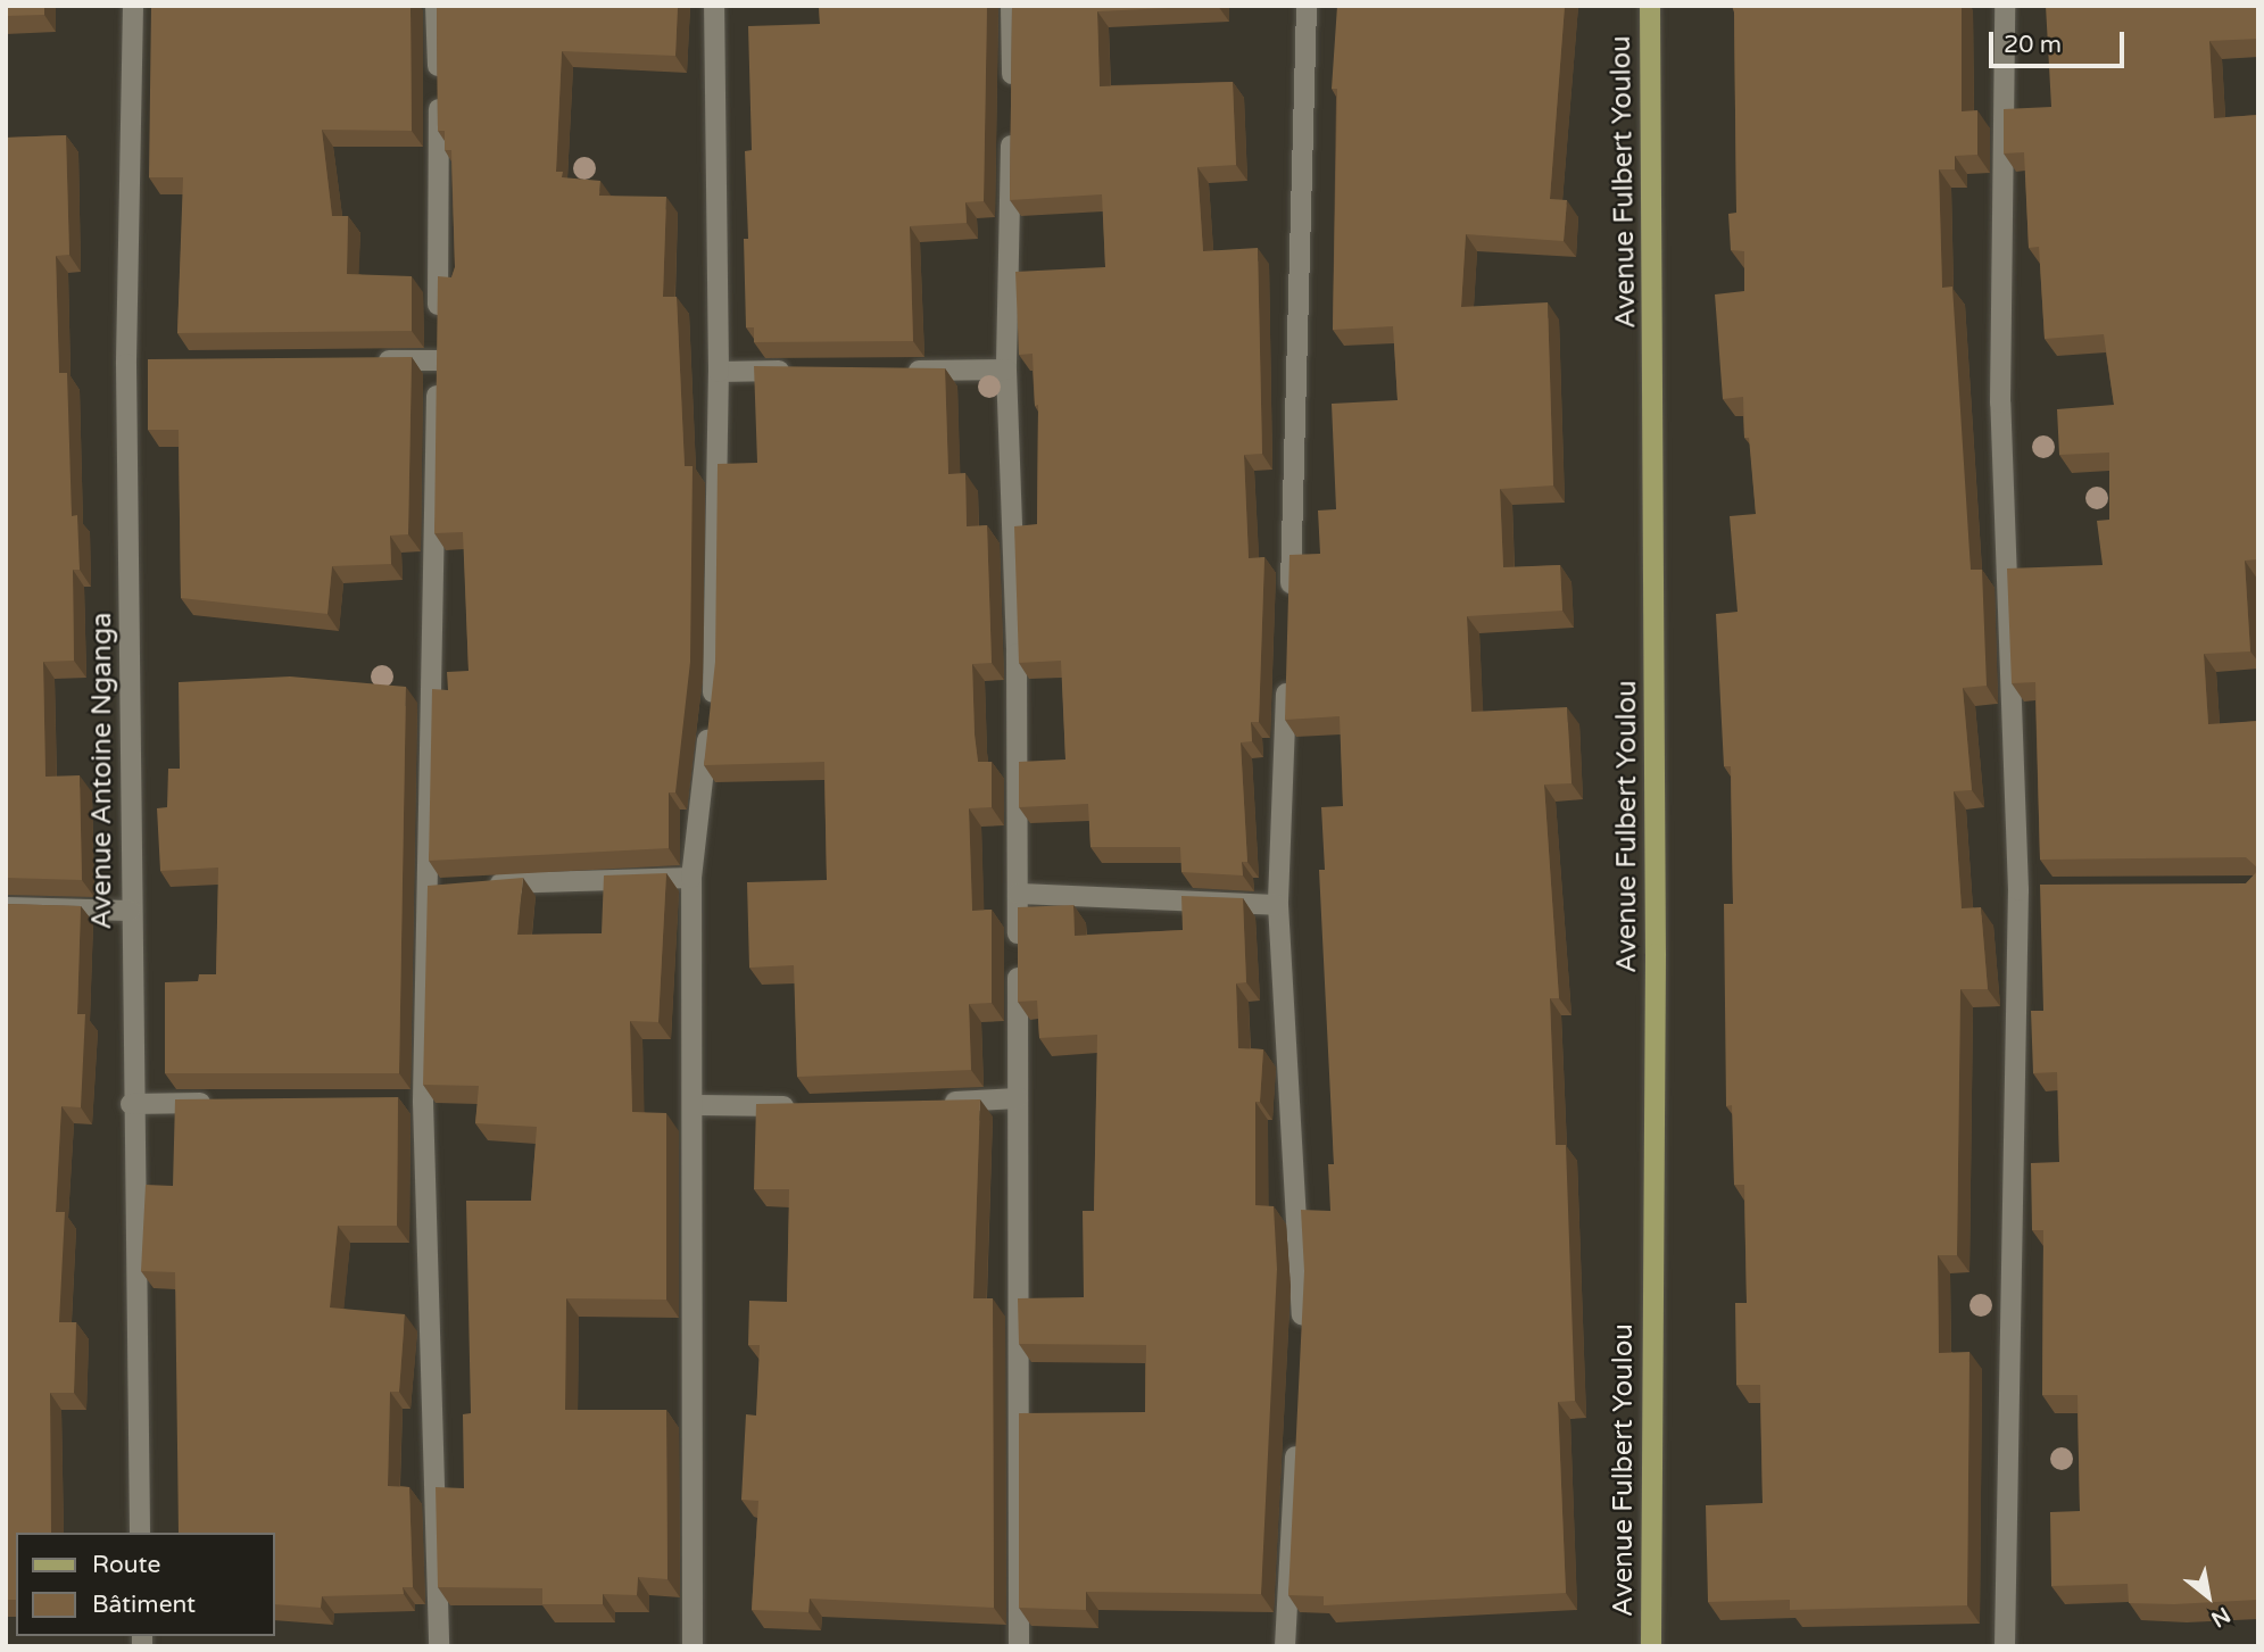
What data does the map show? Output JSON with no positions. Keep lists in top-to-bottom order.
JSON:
{
  "streets": {
    "main road": ["Avenue Fulbert Youlou"],
    "street": ["Avenue Antoine Nganga"]
  },
  "legend": ["Route", "Bâtiment"],
  "scale_bar": "20 m",
  "north": "bottom right"
}
